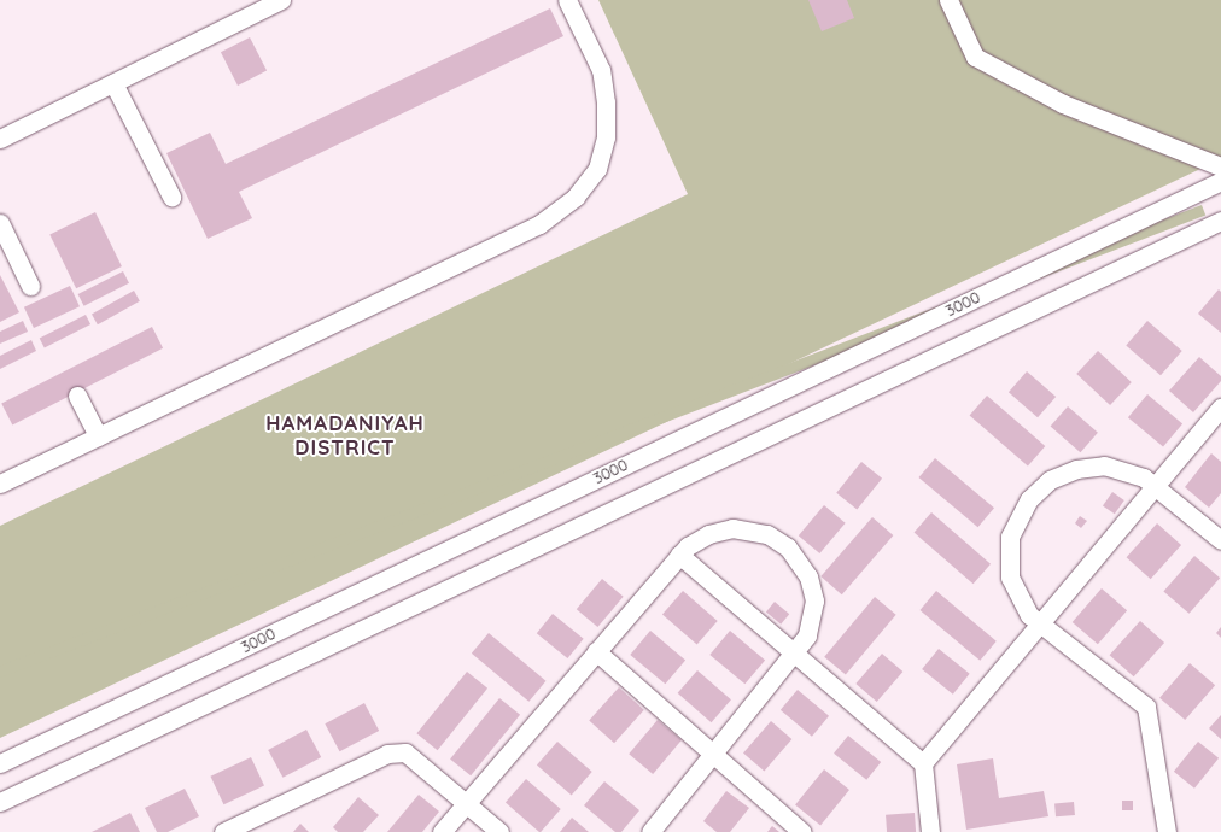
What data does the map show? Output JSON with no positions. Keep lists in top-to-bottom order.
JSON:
{
  "streets": {
    "street": ["3000"]
  },
  "districts": ["HAMADANIYAH DISTRICT"]
}
